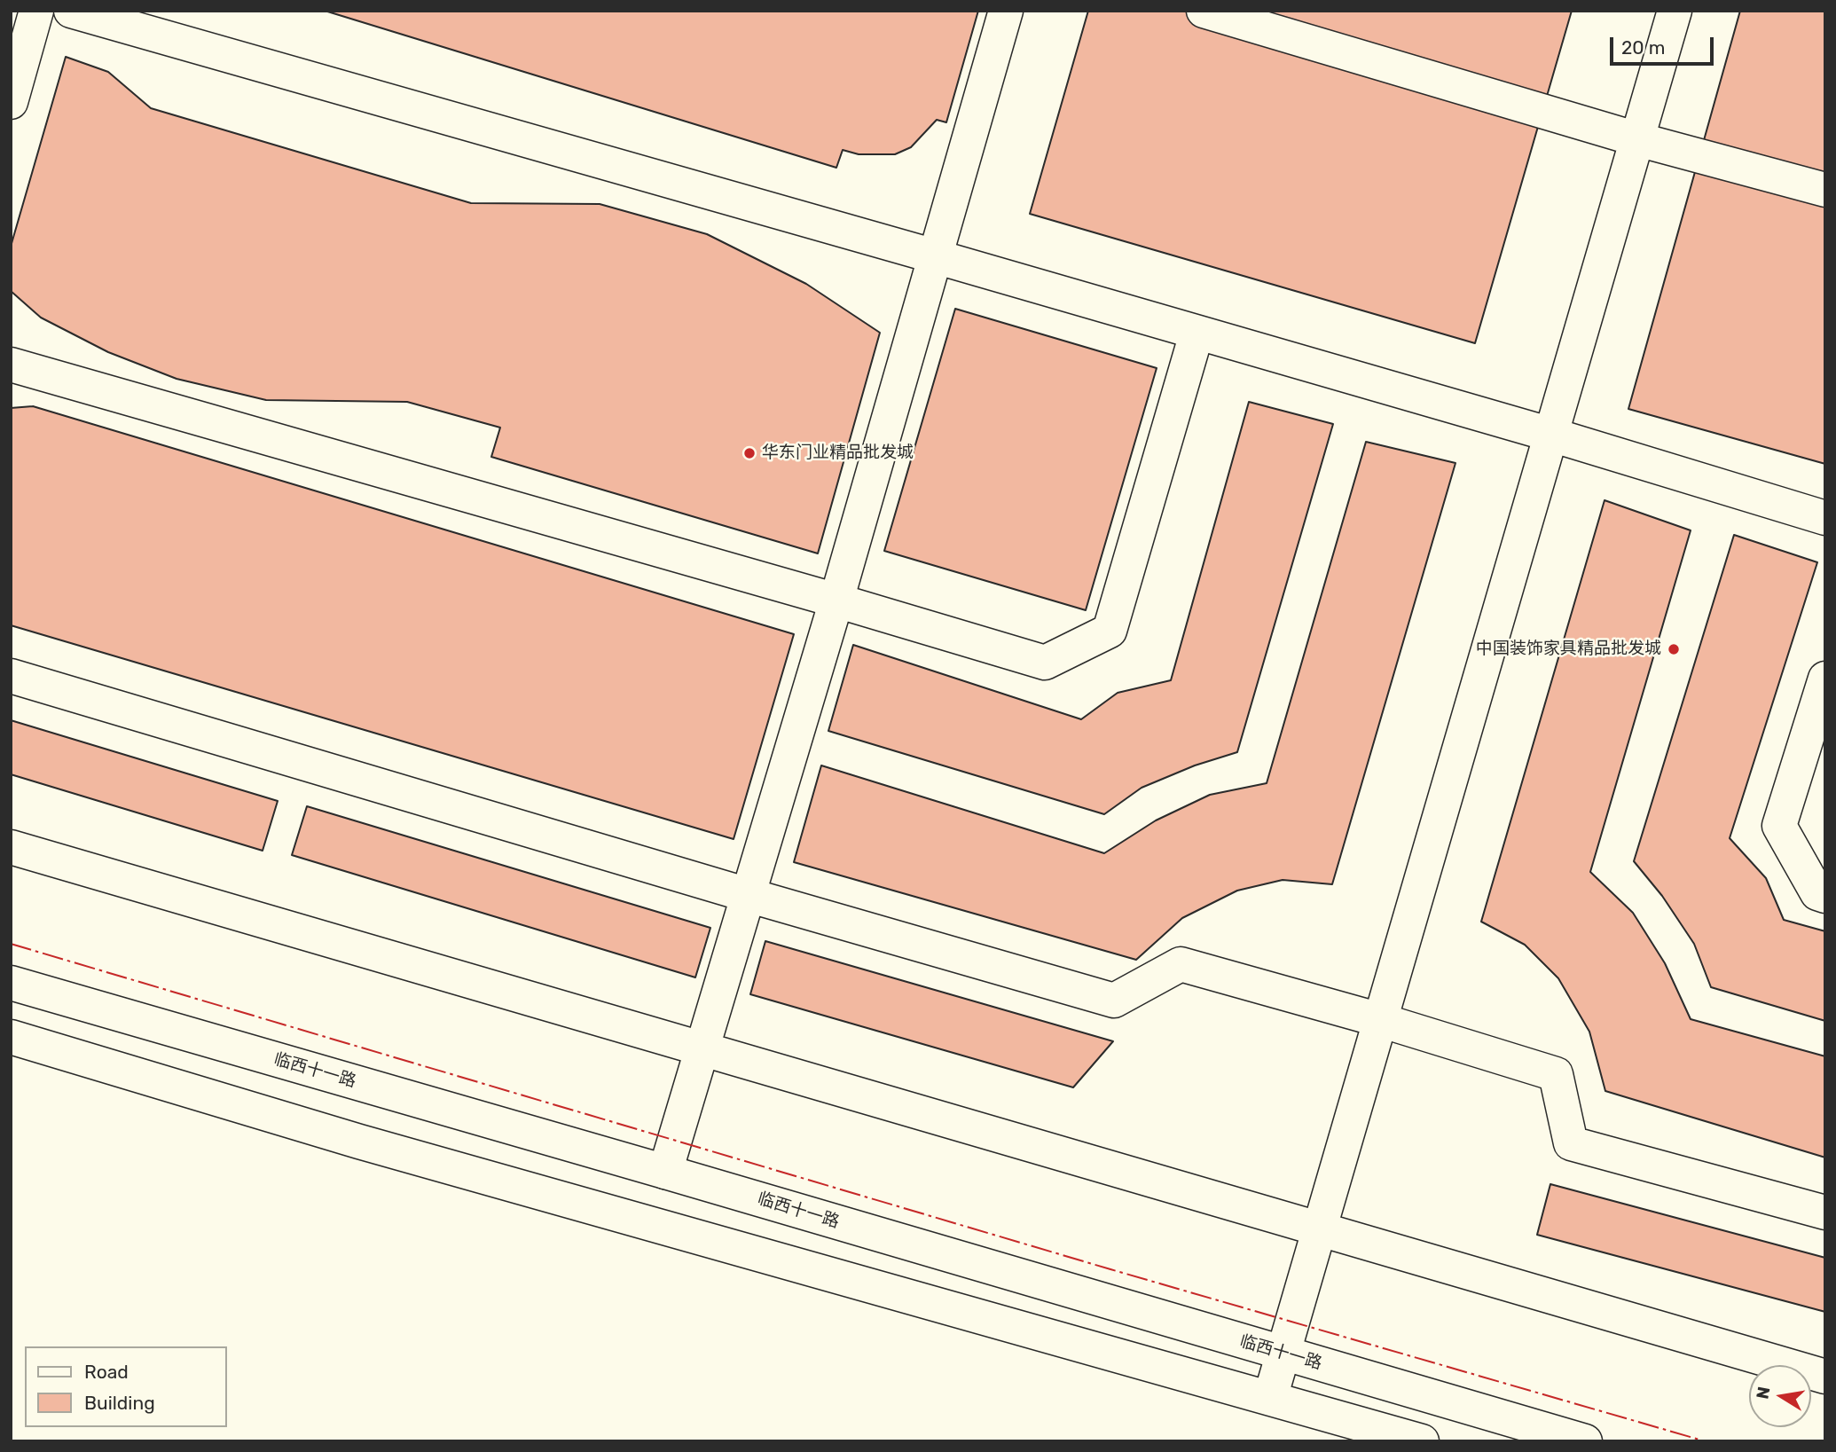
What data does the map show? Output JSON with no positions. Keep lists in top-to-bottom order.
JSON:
{
  "streets": {
    "main road": ["临西十一路"]
  },
  "places": ["华东门业精品批发城", "中国装饰家具精品批发城"],
  "legend": ["Road", "Building"],
  "scale_bar": "20 m",
  "north": "left"
}
